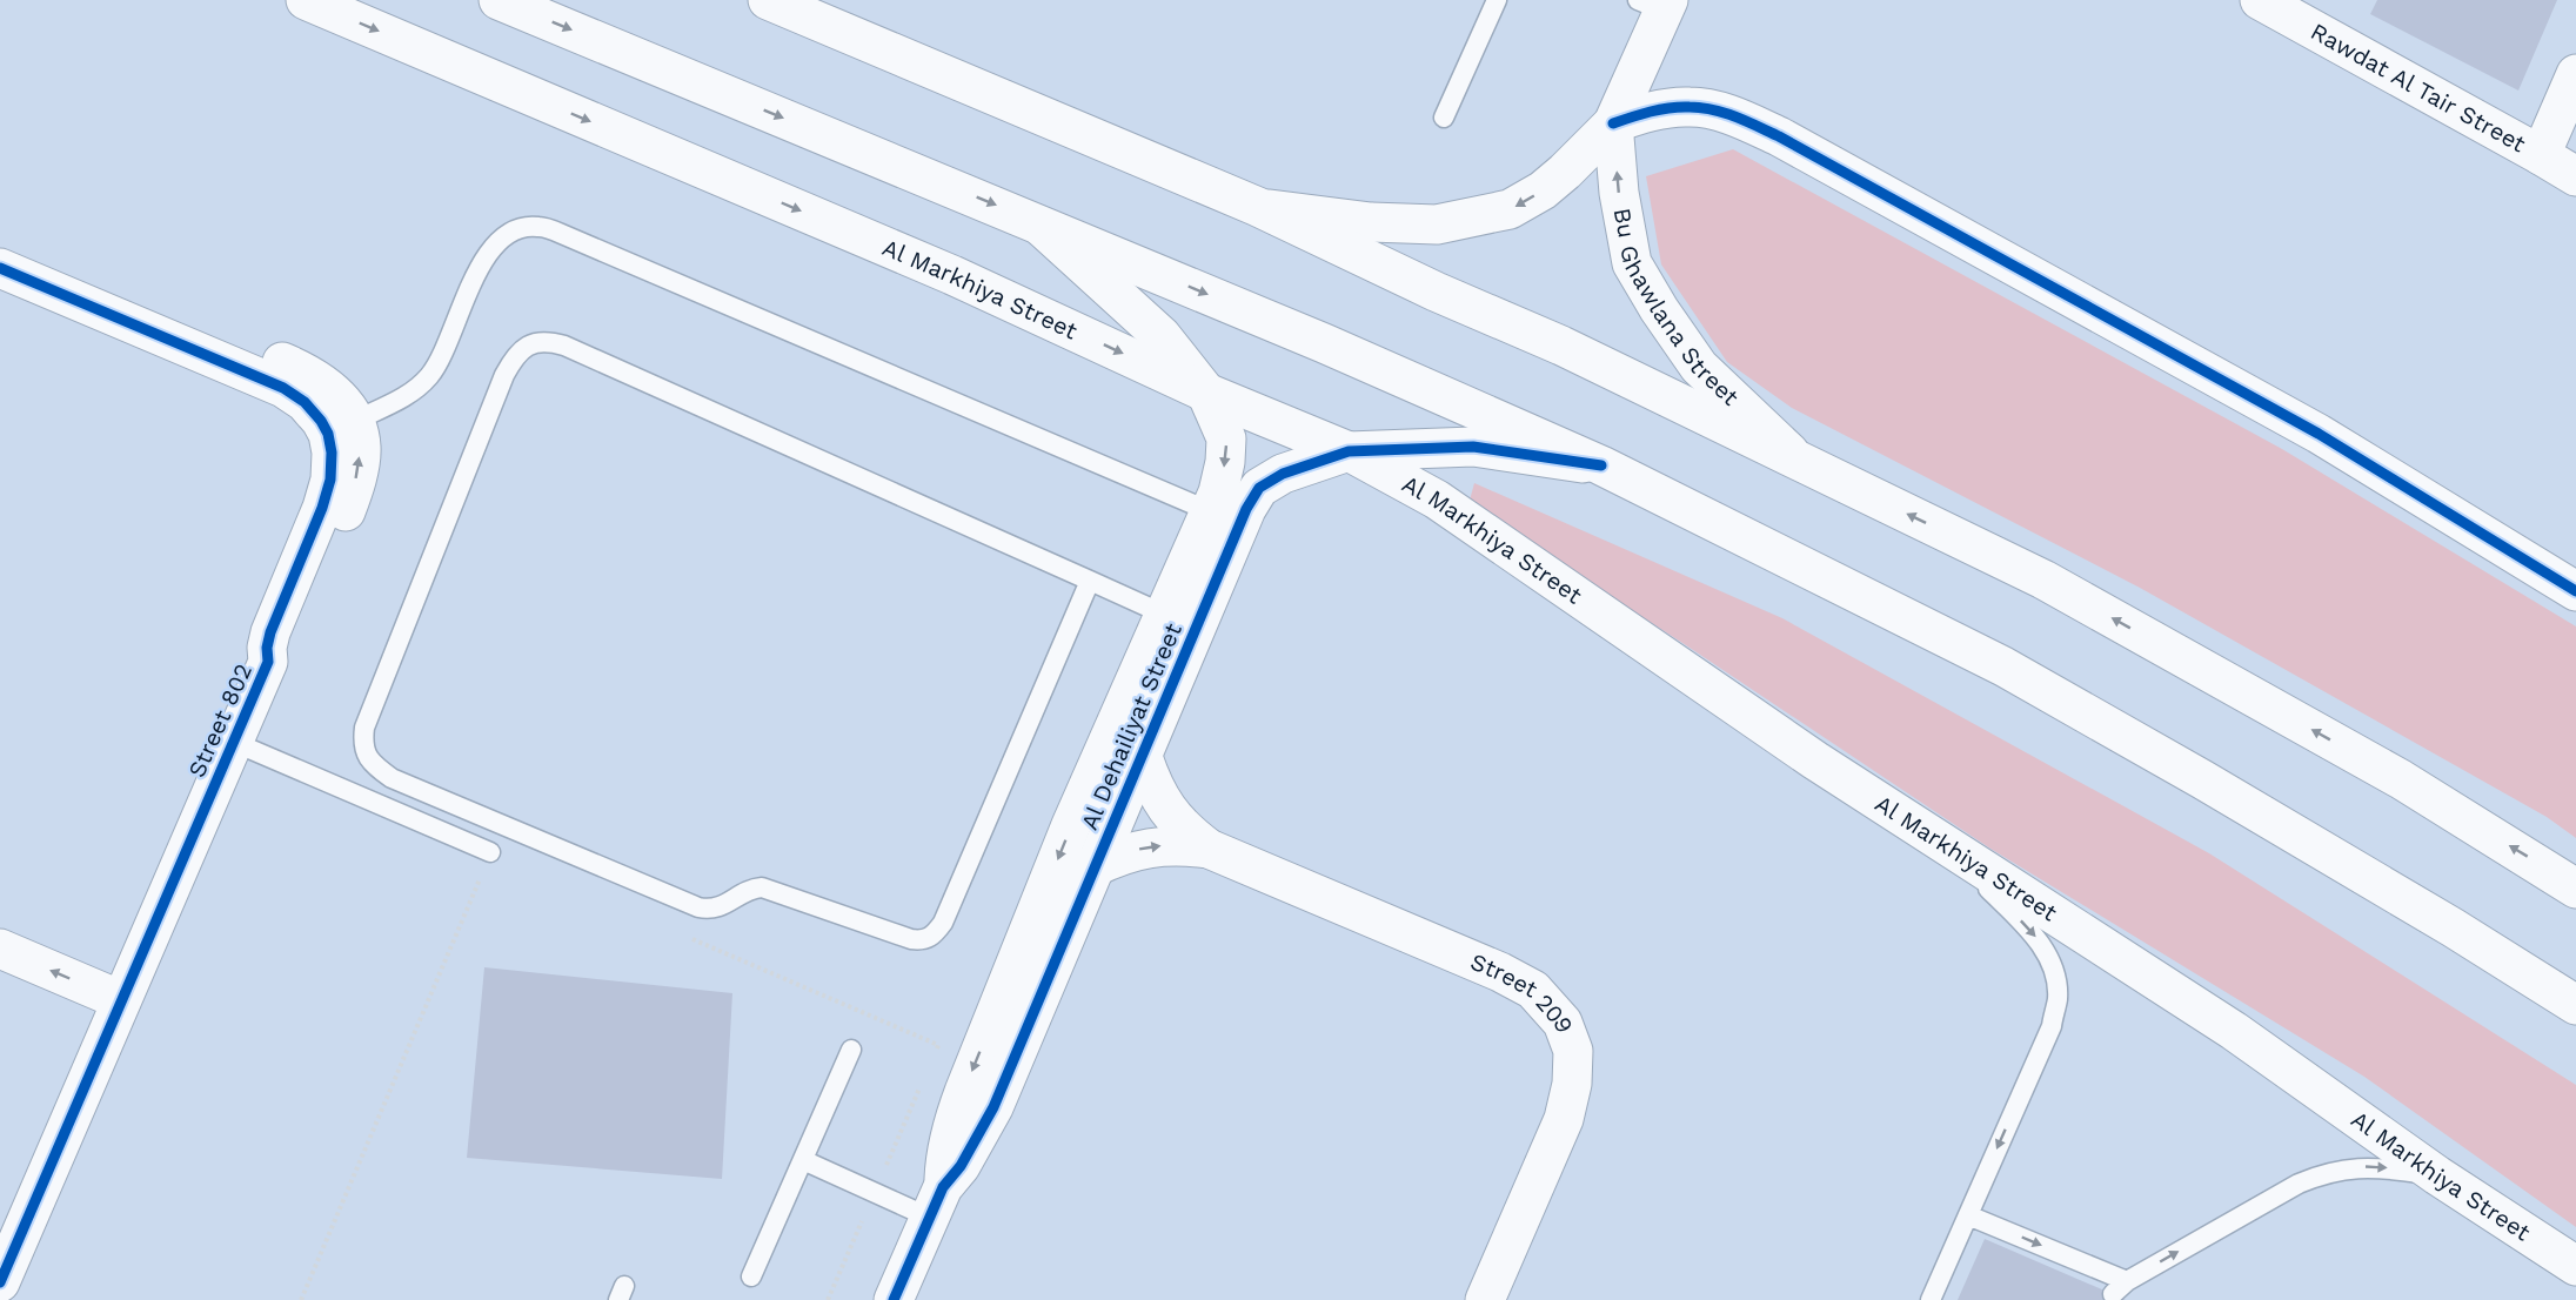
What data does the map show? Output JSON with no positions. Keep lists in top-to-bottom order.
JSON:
{
  "streets": {
    "main road": [
      "Rawdat Al Tair Street",
      "Al Markhiya Street",
      "Bu Ghawlana Street",
      "Street 802",
      "Al Dehailiyat Street",
      "Street 209"
    ]
  },
  "crossings": [
    ["Al Markhiya Street", "Al Dehailiyat Street"],
    ["Al Dehailiyat Street", "Street 209"]
  ]
}
